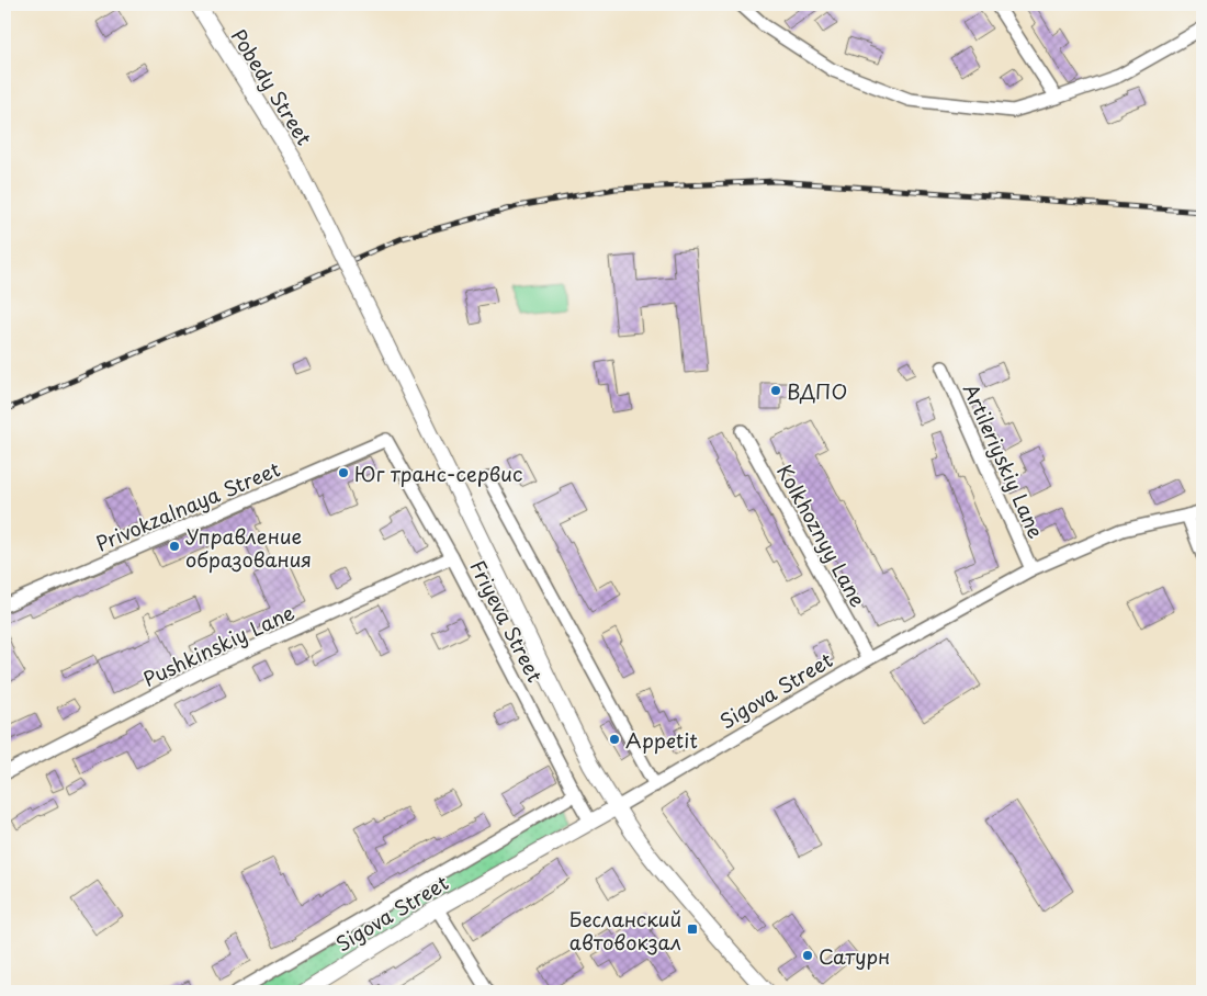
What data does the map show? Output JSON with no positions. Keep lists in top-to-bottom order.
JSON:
{
  "streets": {
    "main road": ["Pobedy Street", "Sigova Street"],
    "street": [
      "Artileriyskiy Lane",
      "Privokzalnaya Street",
      "Kolkhoznyy Lane",
      "Friyeva Street",
      "Pushkinskiy Lane"
    ]
  },
  "crossings": [
    ["Pobedy Street", "Sigova Street"],
    ["Artileriyskiy Lane", "Sigova Street"],
    ["Privokzalnaya Street", "Friyeva Street"],
    ["Kolkhoznyy Lane", "Sigova Street"],
    ["Friyeva Street", "Pushkinskiy Lane"],
    ["Friyeva Street", "Sigova Street"]
  ],
  "places": {
    "other": [
      "ВДПО",
      "Юг транс-сервис",
      "Управление образования",
      "Appetit",
      "Сатурн"
    ],
    "transit": ["Бесланский автовокзал"]
  }
}
